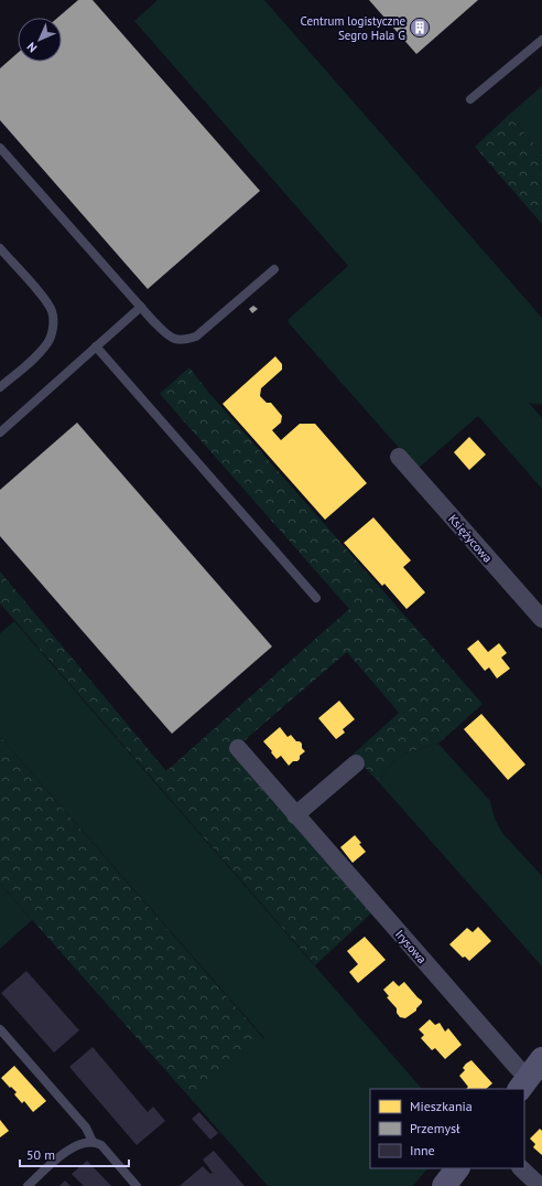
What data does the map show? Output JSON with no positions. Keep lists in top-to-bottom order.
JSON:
{
  "streets": {
    "street": ["Księżycowa", "Irysowa"]
  },
  "places": {
    "building": ["Centrum logistyczne Segro Hala G"]
  },
  "legend": ["Mieszkania", "Przemysł", "Inne"],
  "scale_bar": "50 m",
  "north": "bottom left"
}
